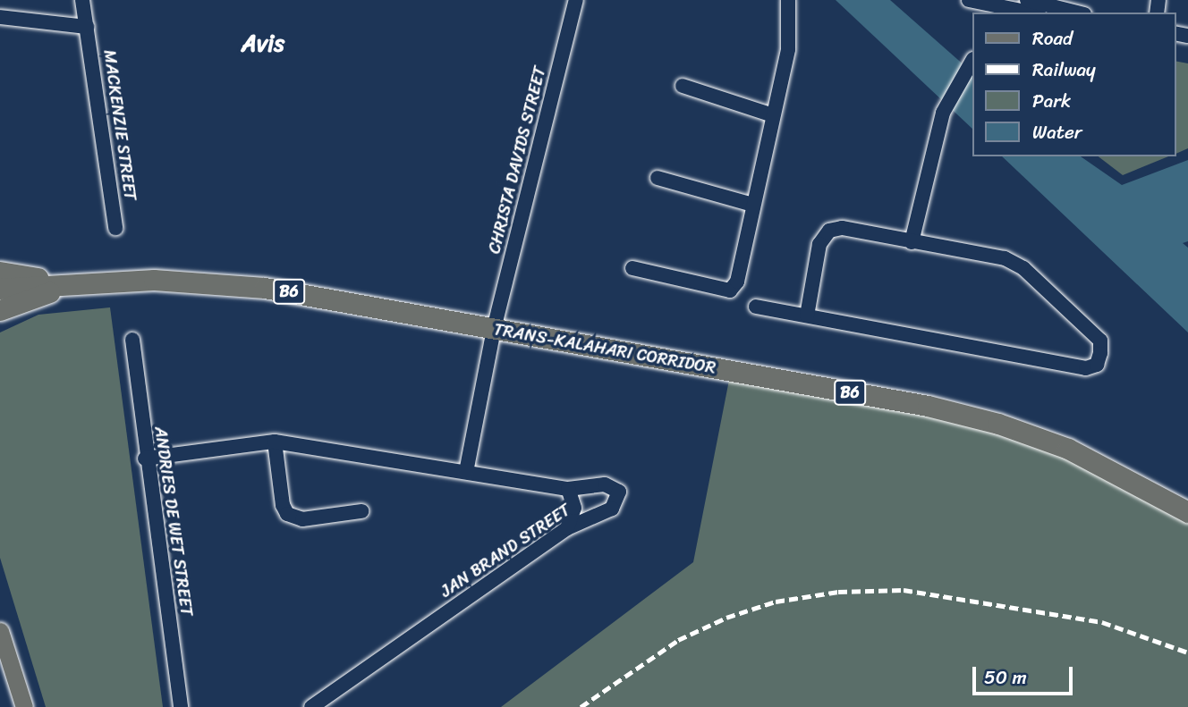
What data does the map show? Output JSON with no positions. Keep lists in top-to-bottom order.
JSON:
{
  "streets": {
    "highway": ["B6", "TRANS-KALAHARI CORRIDOR"],
    "street": [
      "MACKENZIE STREET",
      "CHRISTA DAVIDS STREET",
      "ANDRIES DE WET STREET",
      "JAN BRAND STREET"
    ]
  },
  "crossings": [
    ["CHRISTA DAVIDS STREET", "TRANS-KALAHARI CORRIDOR"],
    ["B6", "TRANS-KALAHARI CORRIDOR"],
    ["ANDRIES DE WET STREET", "JAN BRAND STREET"]
  ],
  "districts": ["Avis"],
  "legend": [
    "Road",
    "Railway",
    "Park",
    "Water"
  ],
  "scale_bar": "50 m"
}
